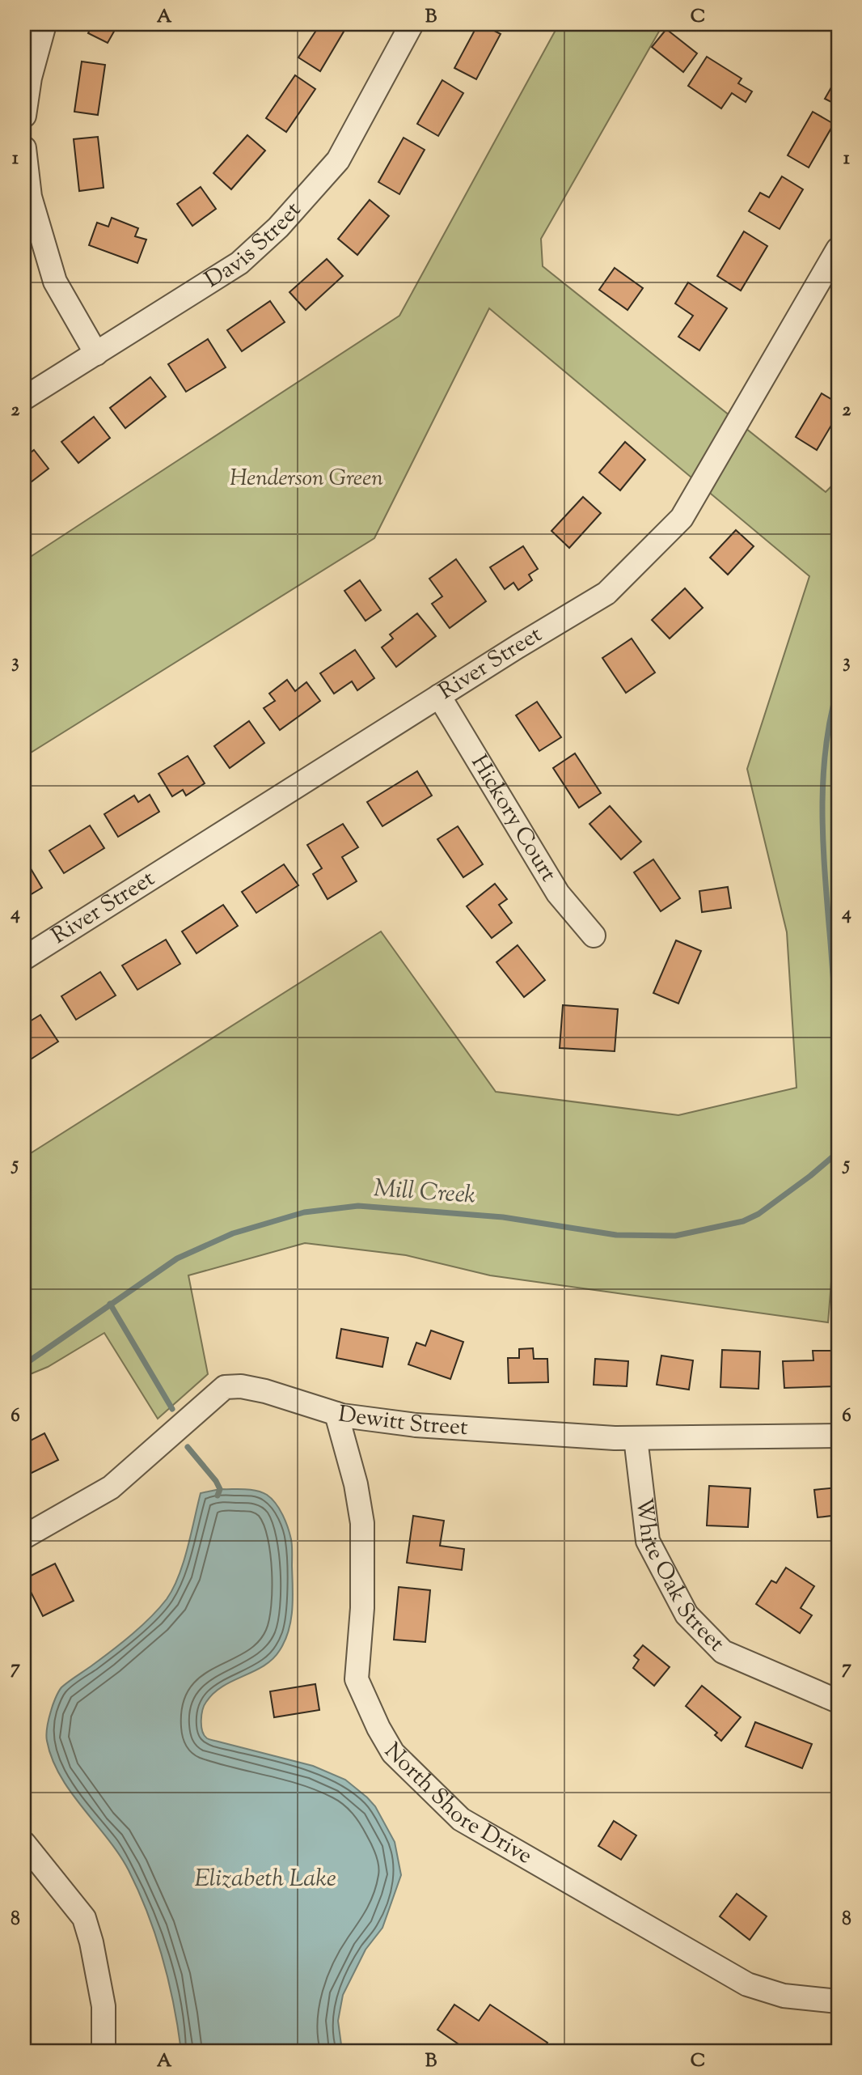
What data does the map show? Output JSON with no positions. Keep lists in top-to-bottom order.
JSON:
{
  "streets": {
    "street": [
      "Davis Street",
      "River Street",
      "Hickory Court",
      "Dewitt Street",
      "White Oak Street",
      "North Shore Drive"
    ]
  },
  "crossings": [
    ["River Street", "Hickory Court"],
    ["Dewitt Street", "White Oak Street"],
    ["Dewitt Street", "North Shore Drive"]
  ],
  "water": ["Mill Creek", "Elizabeth Lake"],
  "parks": ["Henderson Green"],
  "grid": {
    "columns": ["A", "B", "C"],
    "rows": [
      "1",
      "2",
      "3",
      "4",
      "5",
      "6",
      "7",
      "8"
    ]
  }
}
